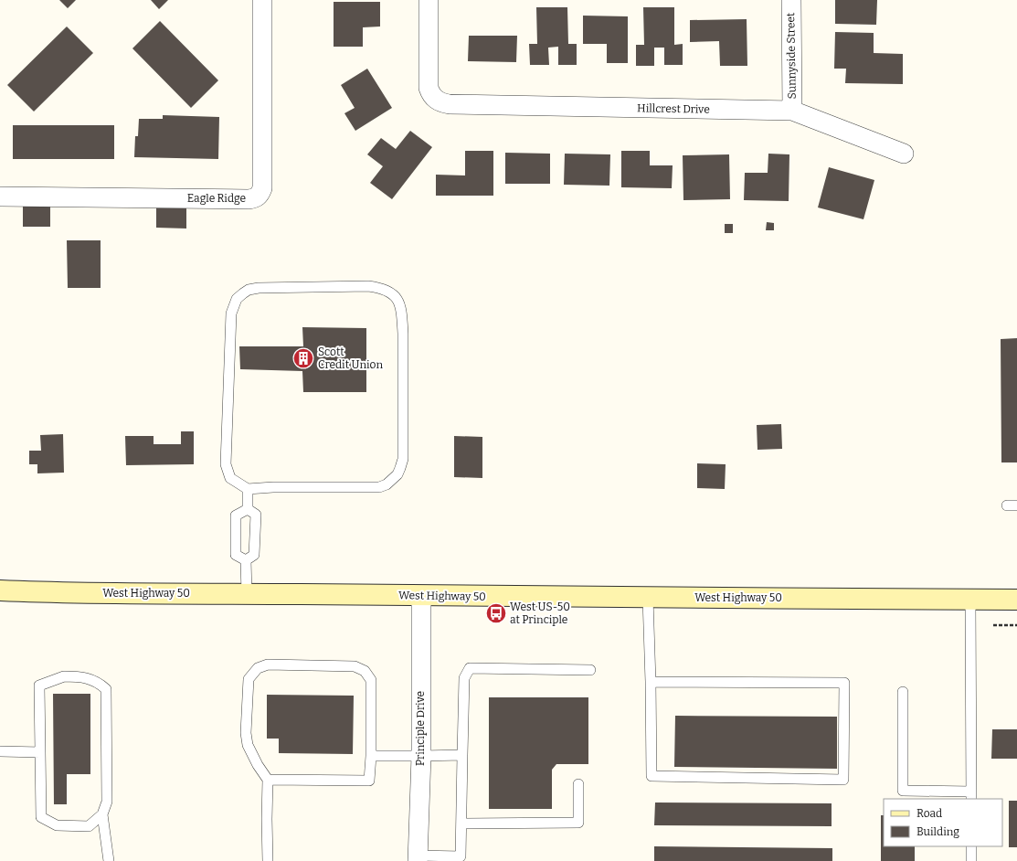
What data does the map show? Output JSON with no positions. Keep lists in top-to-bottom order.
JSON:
{
  "streets": {
    "main road": ["West Highway 50"],
    "street": [
      "Sunnyside Street",
      "Hillcrest Drive",
      "Eagle Ridge",
      "Principle Drive"
    ]
  },
  "crossings": [
    ["Sunnyside Street", "Hillcrest Drive"],
    ["West Highway 50", "Principle Drive"]
  ],
  "places": {
    "building": ["Scott Credit Union"],
    "bus stop": ["West US-50 at Principle"]
  },
  "legend": ["Road", "Building"]
}
